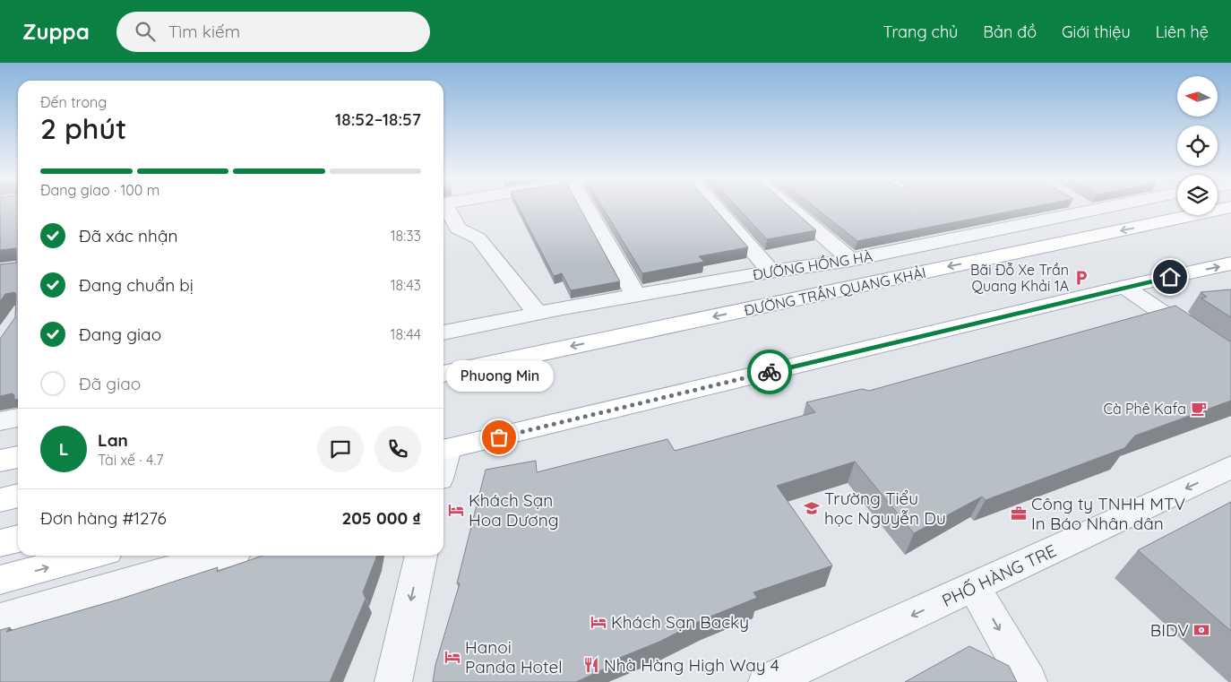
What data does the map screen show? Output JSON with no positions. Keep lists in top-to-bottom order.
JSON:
{
  "streets": {
    "main road": ["ĐƯỜNG TRẦN QUANG KHẢI"],
    "street": ["ĐƯỜNG HỒNG HÀ", "PHỐ HÀNG TRE"]
  },
  "one_way": ["PHỐ HÀNG TRE"],
  "places": {
    "parking": ["Bãi Đỗ Xe Trần Quang Khải 1A"],
    "cafe": ["Cà Phê Kafa"],
    "other": ["Phuong Min"],
    "school or university": ["Trường Tiểu học Nguyễn Du"],
    "hotel": ["Khách Sạn Hoa Dương", "Khách Sạn Backy", "Hanoi Panda Hotel"],
    "office": ["Công ty TNHH MTV In Báo Nhân dân"],
    "bank": ["BIDV"],
    "restaurant": ["Nhà Hàng High Way 4"]
  },
  "north": "left",
  "page": {
    "header": "Zuppa",
    "search": "Tìm kiếm",
    "nav": [
      "Trang chủ",
      "Bản đồ",
      "Giới thiệu",
      "Liên hệ"
    ],
    "heading": ["2 phút", "Đến trong", "18:52–18:57"],
    "panel": [
      "Lan",
      "Tài xế · 4.7",
      "Đơn hàng #1276",
      "205 000 ₫"
    ],
    "bar": "Đang giao · 100 m",
    "list": [
      ["Đã xác nhận", "18:33"],
      ["Đang chuẩn bị", "18:43"],
      ["Đang giao", "18:44"],
      "Đã giao"
    ],
    "bubble": "Phuong Min",
    "round": "L"
  }
}
